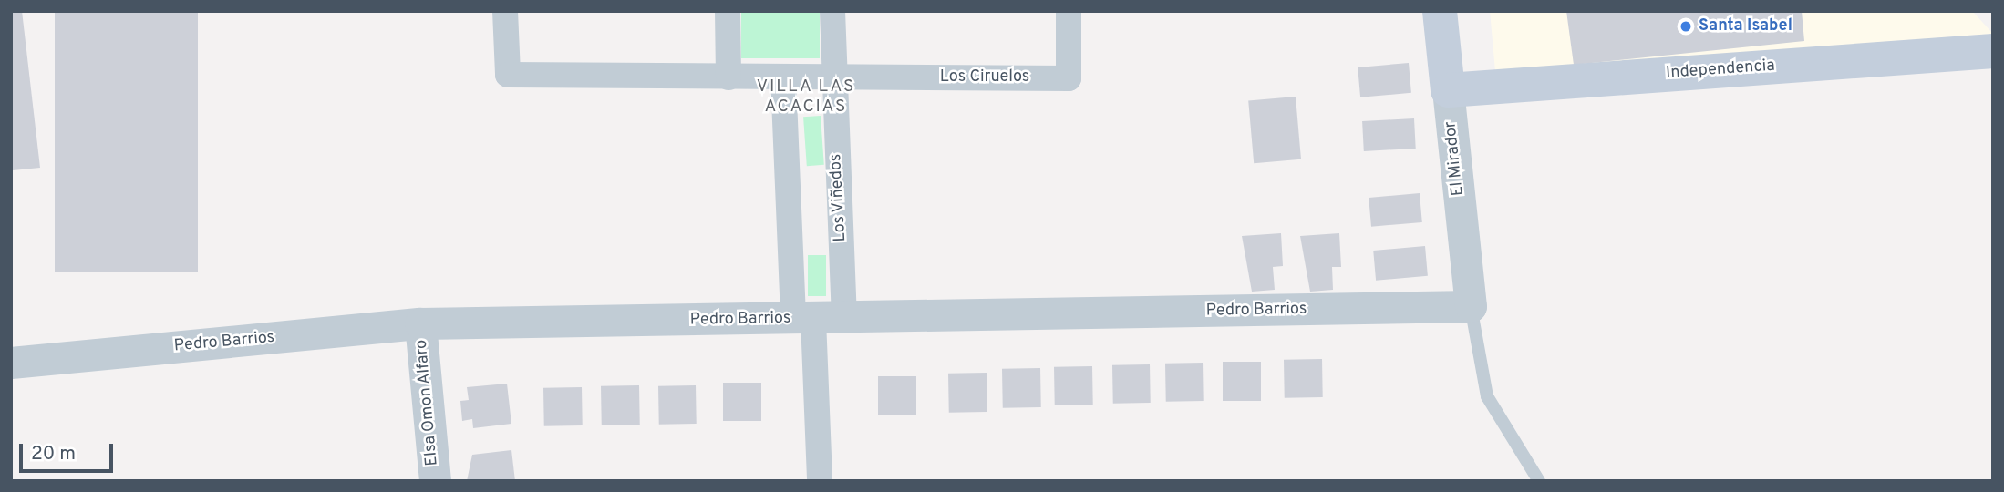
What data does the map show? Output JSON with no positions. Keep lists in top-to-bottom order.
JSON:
{
  "streets": {
    "main road": ["Independencia", "El Mirador"],
    "street": [
      "Los Ciruelos",
      "Los Viñedos",
      "Pedro Barrios",
      "Elsa Omon Alfaro"
    ]
  },
  "crossings": [
    ["Independencia", "El Mirador"],
    ["Los Ciruelos", "Los Viñedos"],
    ["El Mirador", "Pedro Barrios"],
    ["Los Viñedos", "Pedro Barrios"],
    ["Pedro Barrios", "Elsa Omon Alfaro"]
  ],
  "districts": ["VILLA LAS ACACIAS"],
  "places": ["Santa Isabel"],
  "scale_bar": "20 m"
}
